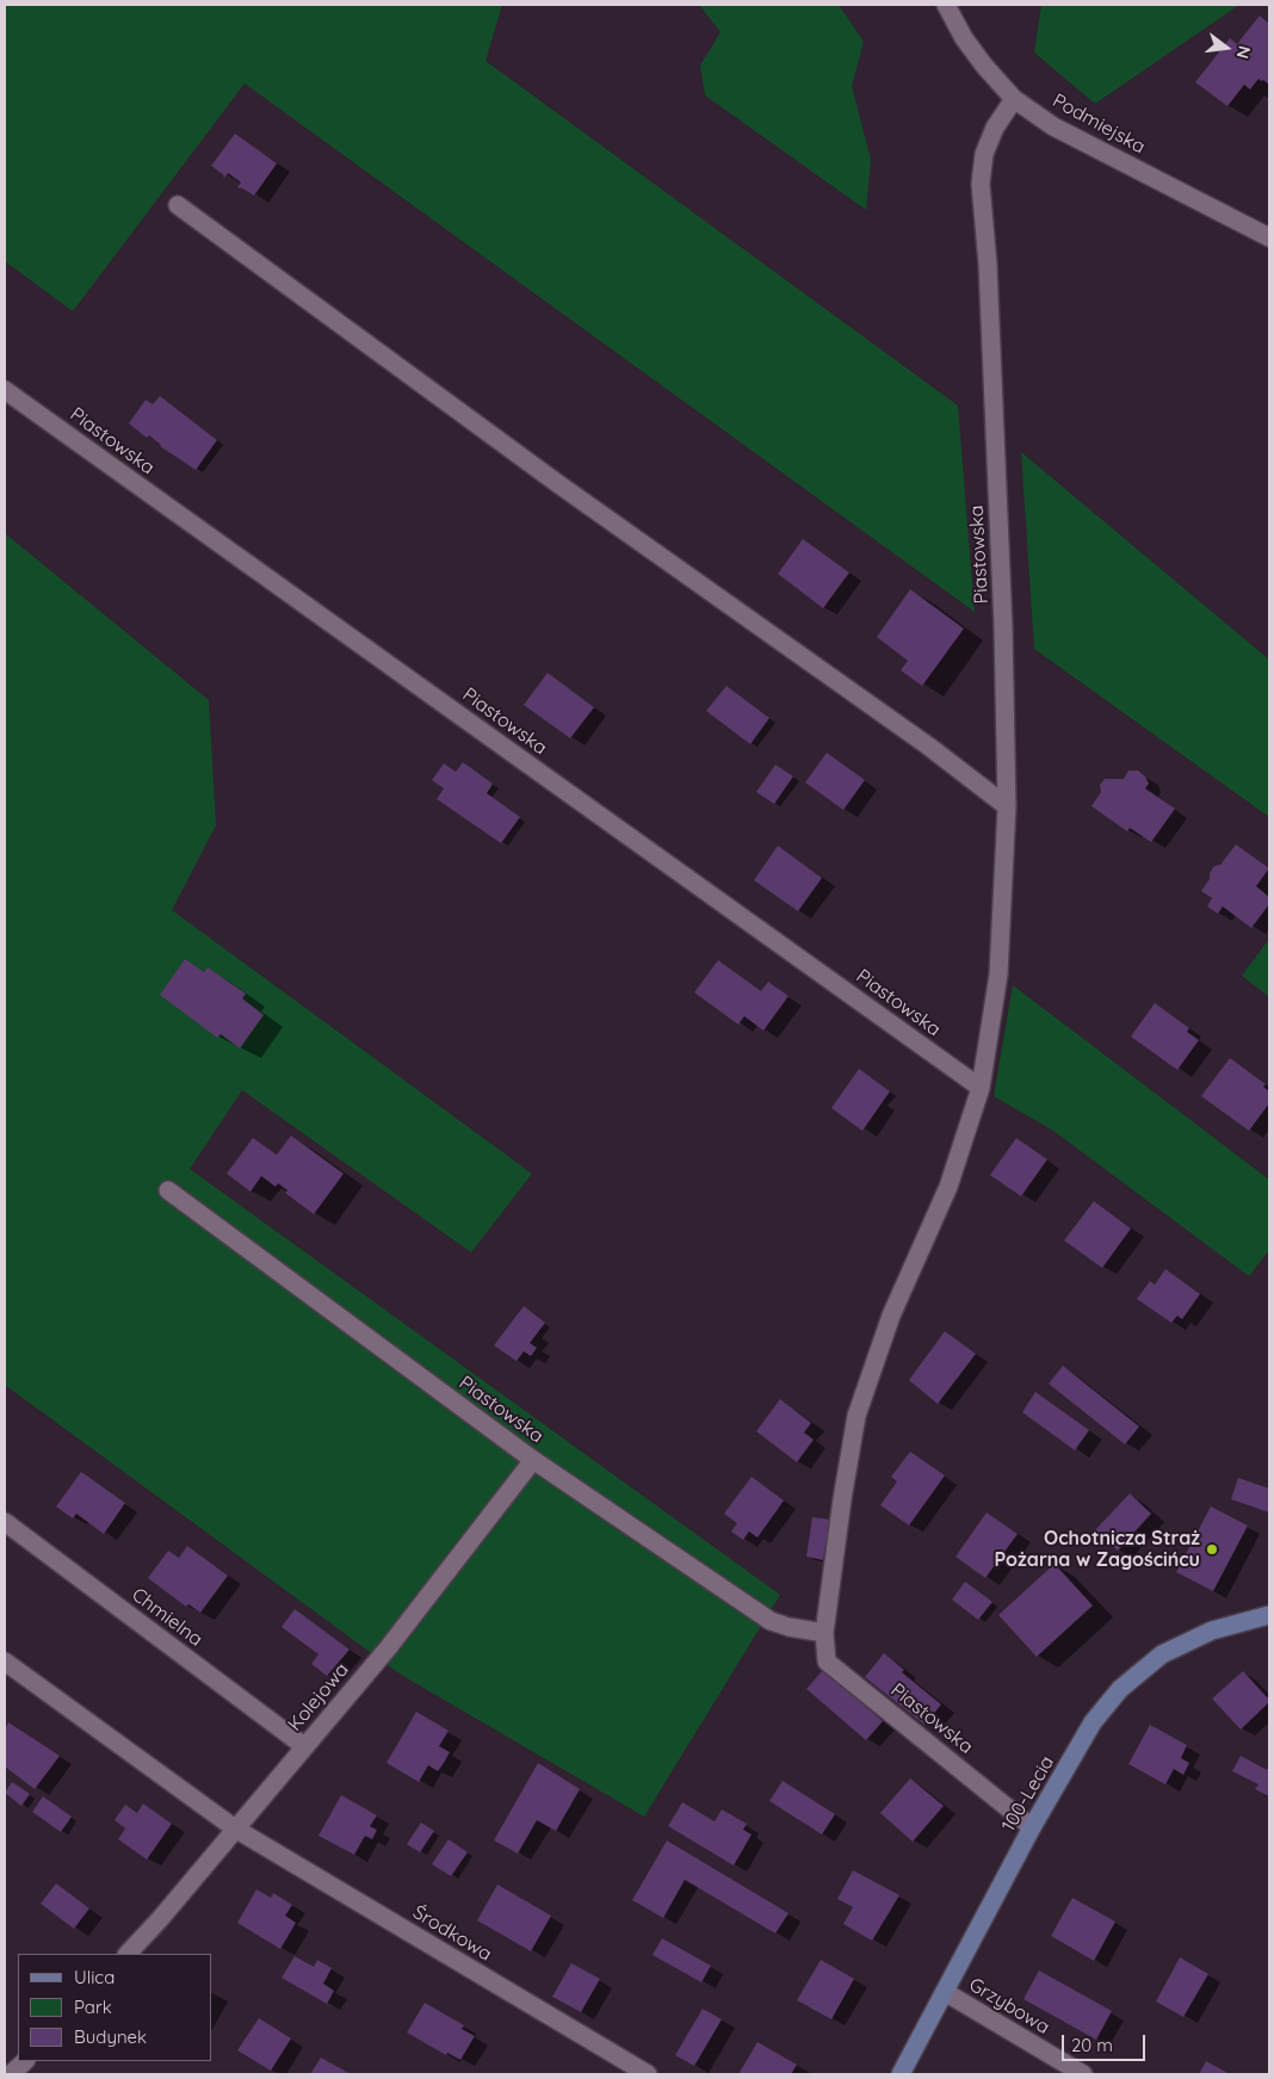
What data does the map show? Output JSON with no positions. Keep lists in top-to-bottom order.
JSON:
{
  "streets": {
    "street": [
      "Podmiejska",
      "Piastowska",
      "Chmielna",
      "Kolejowa",
      "100-Lecia",
      "Środkowa",
      "Grzybowa"
    ]
  },
  "crossings": [
    ["Podmiejska", "Piastowska"],
    ["Piastowska", "Kolejowa"],
    ["Piastowska", "100-Lecia"],
    ["Chmielna", "Kolejowa"],
    ["Kolejowa", "Środkowa"],
    ["100-Lecia", "Grzybowa"]
  ],
  "places": ["Ochotnicza Straż Pożarna w Zagościńcu"],
  "legend": ["Ulica", "Park", "Budynek"],
  "scale_bar": "20 m",
  "north": "right"
}
